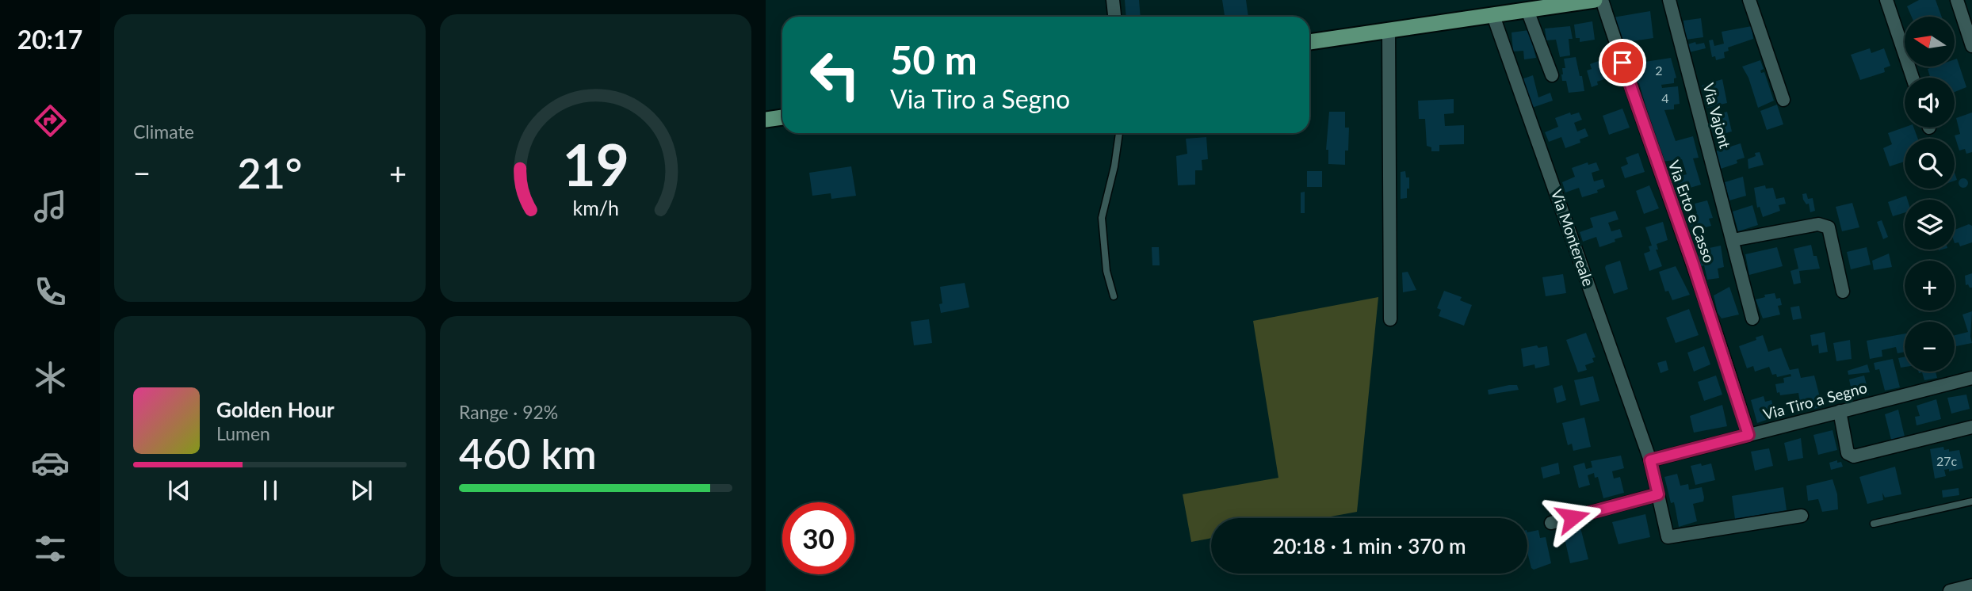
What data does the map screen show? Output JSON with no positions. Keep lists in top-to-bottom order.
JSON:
{
  "streets": {
    "street": [
      "Via Vajont",
      "Via Erto e Casso",
      "Via Montereale",
      "Via Tiro a Segno"
    ]
  },
  "crossings": [
    ["Via Erto e Casso", "Via Tiro a Segno"],
    ["Via Montereale", "Via Tiro a Segno"]
  ],
  "house_numbers": ["2", "4", "27c"],
  "north": "left",
  "page": {
    "tabs": "20:17",
    "tile": [
      "Climate",
      ["Range · 92%", "460 km"]
    ],
    "map_buttons": ["+", "−"],
    "turn": ["50 m", "Via Tiro a Segno"],
    "heat": ["−", "21°", "+"],
    "song": ["Golden Hour", "Lumen"],
    "limit": "30",
    "trip": "20:18 · 1 min · 370 m",
    "gauge": ["19", "km/h"]
  }
}
